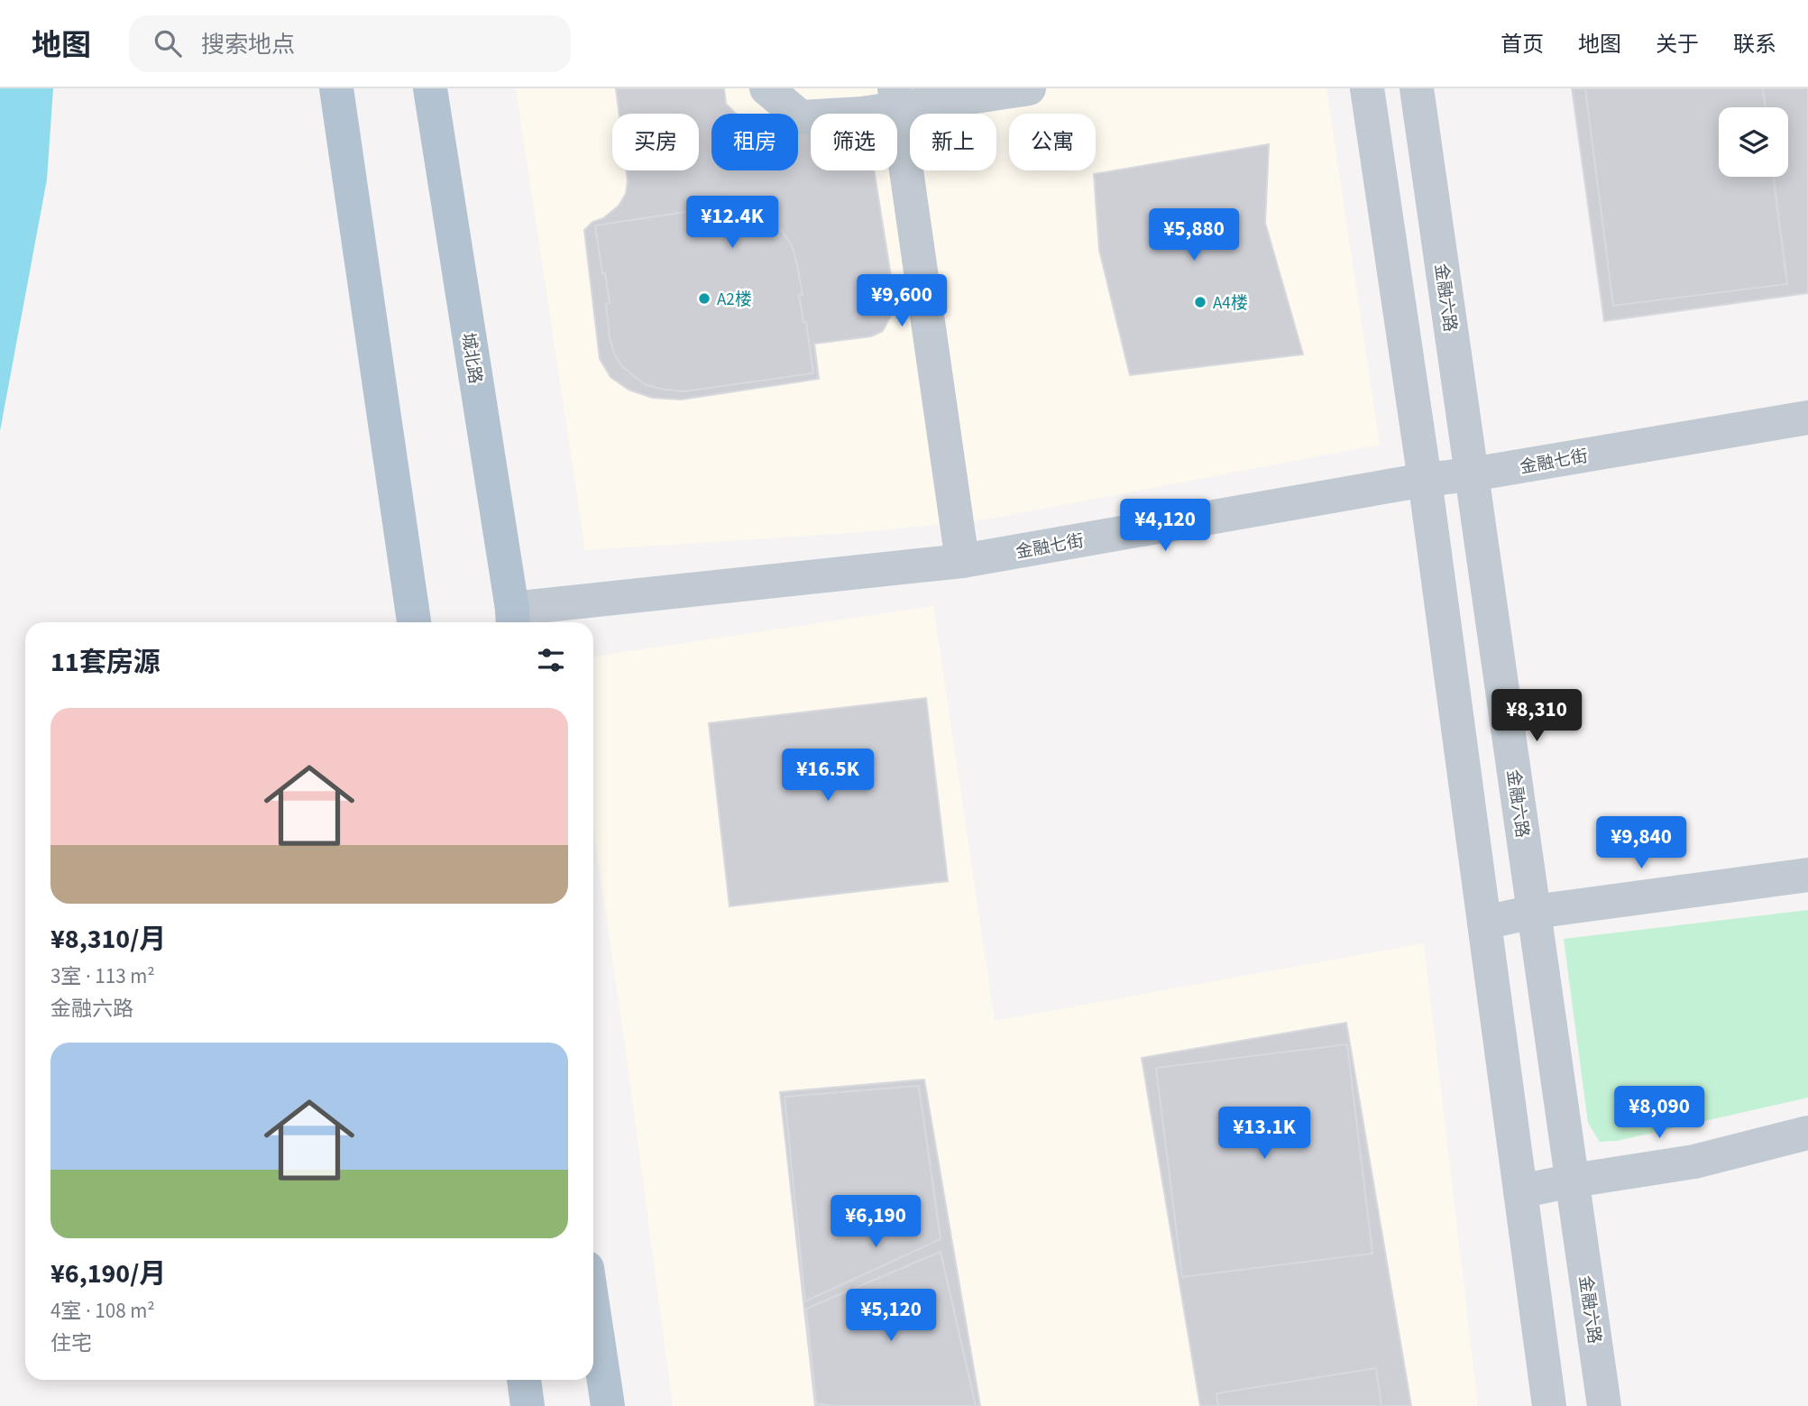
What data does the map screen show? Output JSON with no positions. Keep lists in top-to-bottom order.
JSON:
{
  "streets": {
    "main road": ["城北路"],
    "street": ["金融六路", "金融七街"]
  },
  "crossings": [
    ["金融六路", "金融七街"],
    ["城北路", "金融七街"]
  ],
  "places": ["A2楼", "A4楼"],
  "page": {
    "header": "地图",
    "search": "搜索地点",
    "nav": [
      "首页",
      "地图",
      "关于",
      "联系"
    ],
    "chip": [
      "买房",
      "租房",
      "筛选",
      "新上",
      "公寓"
    ],
    "price": [
      "¥12.4K",
      "¥5,880",
      "¥9,600",
      "¥4,120",
      "¥8,310",
      "¥16.5K",
      "¥9,840",
      "¥8,090",
      "¥13.1K",
      "¥6,190",
      "¥5,120"
    ],
    "heading": "11套房源",
    "list": [
      {
        "name": "¥8,310/月",
        "note": "3室 · 113 m² · 金融六路"
      },
      {
        "name": "¥6,190/月",
        "note": "4室 · 108 m² · 住宅"
      }
    ]
  }
}
